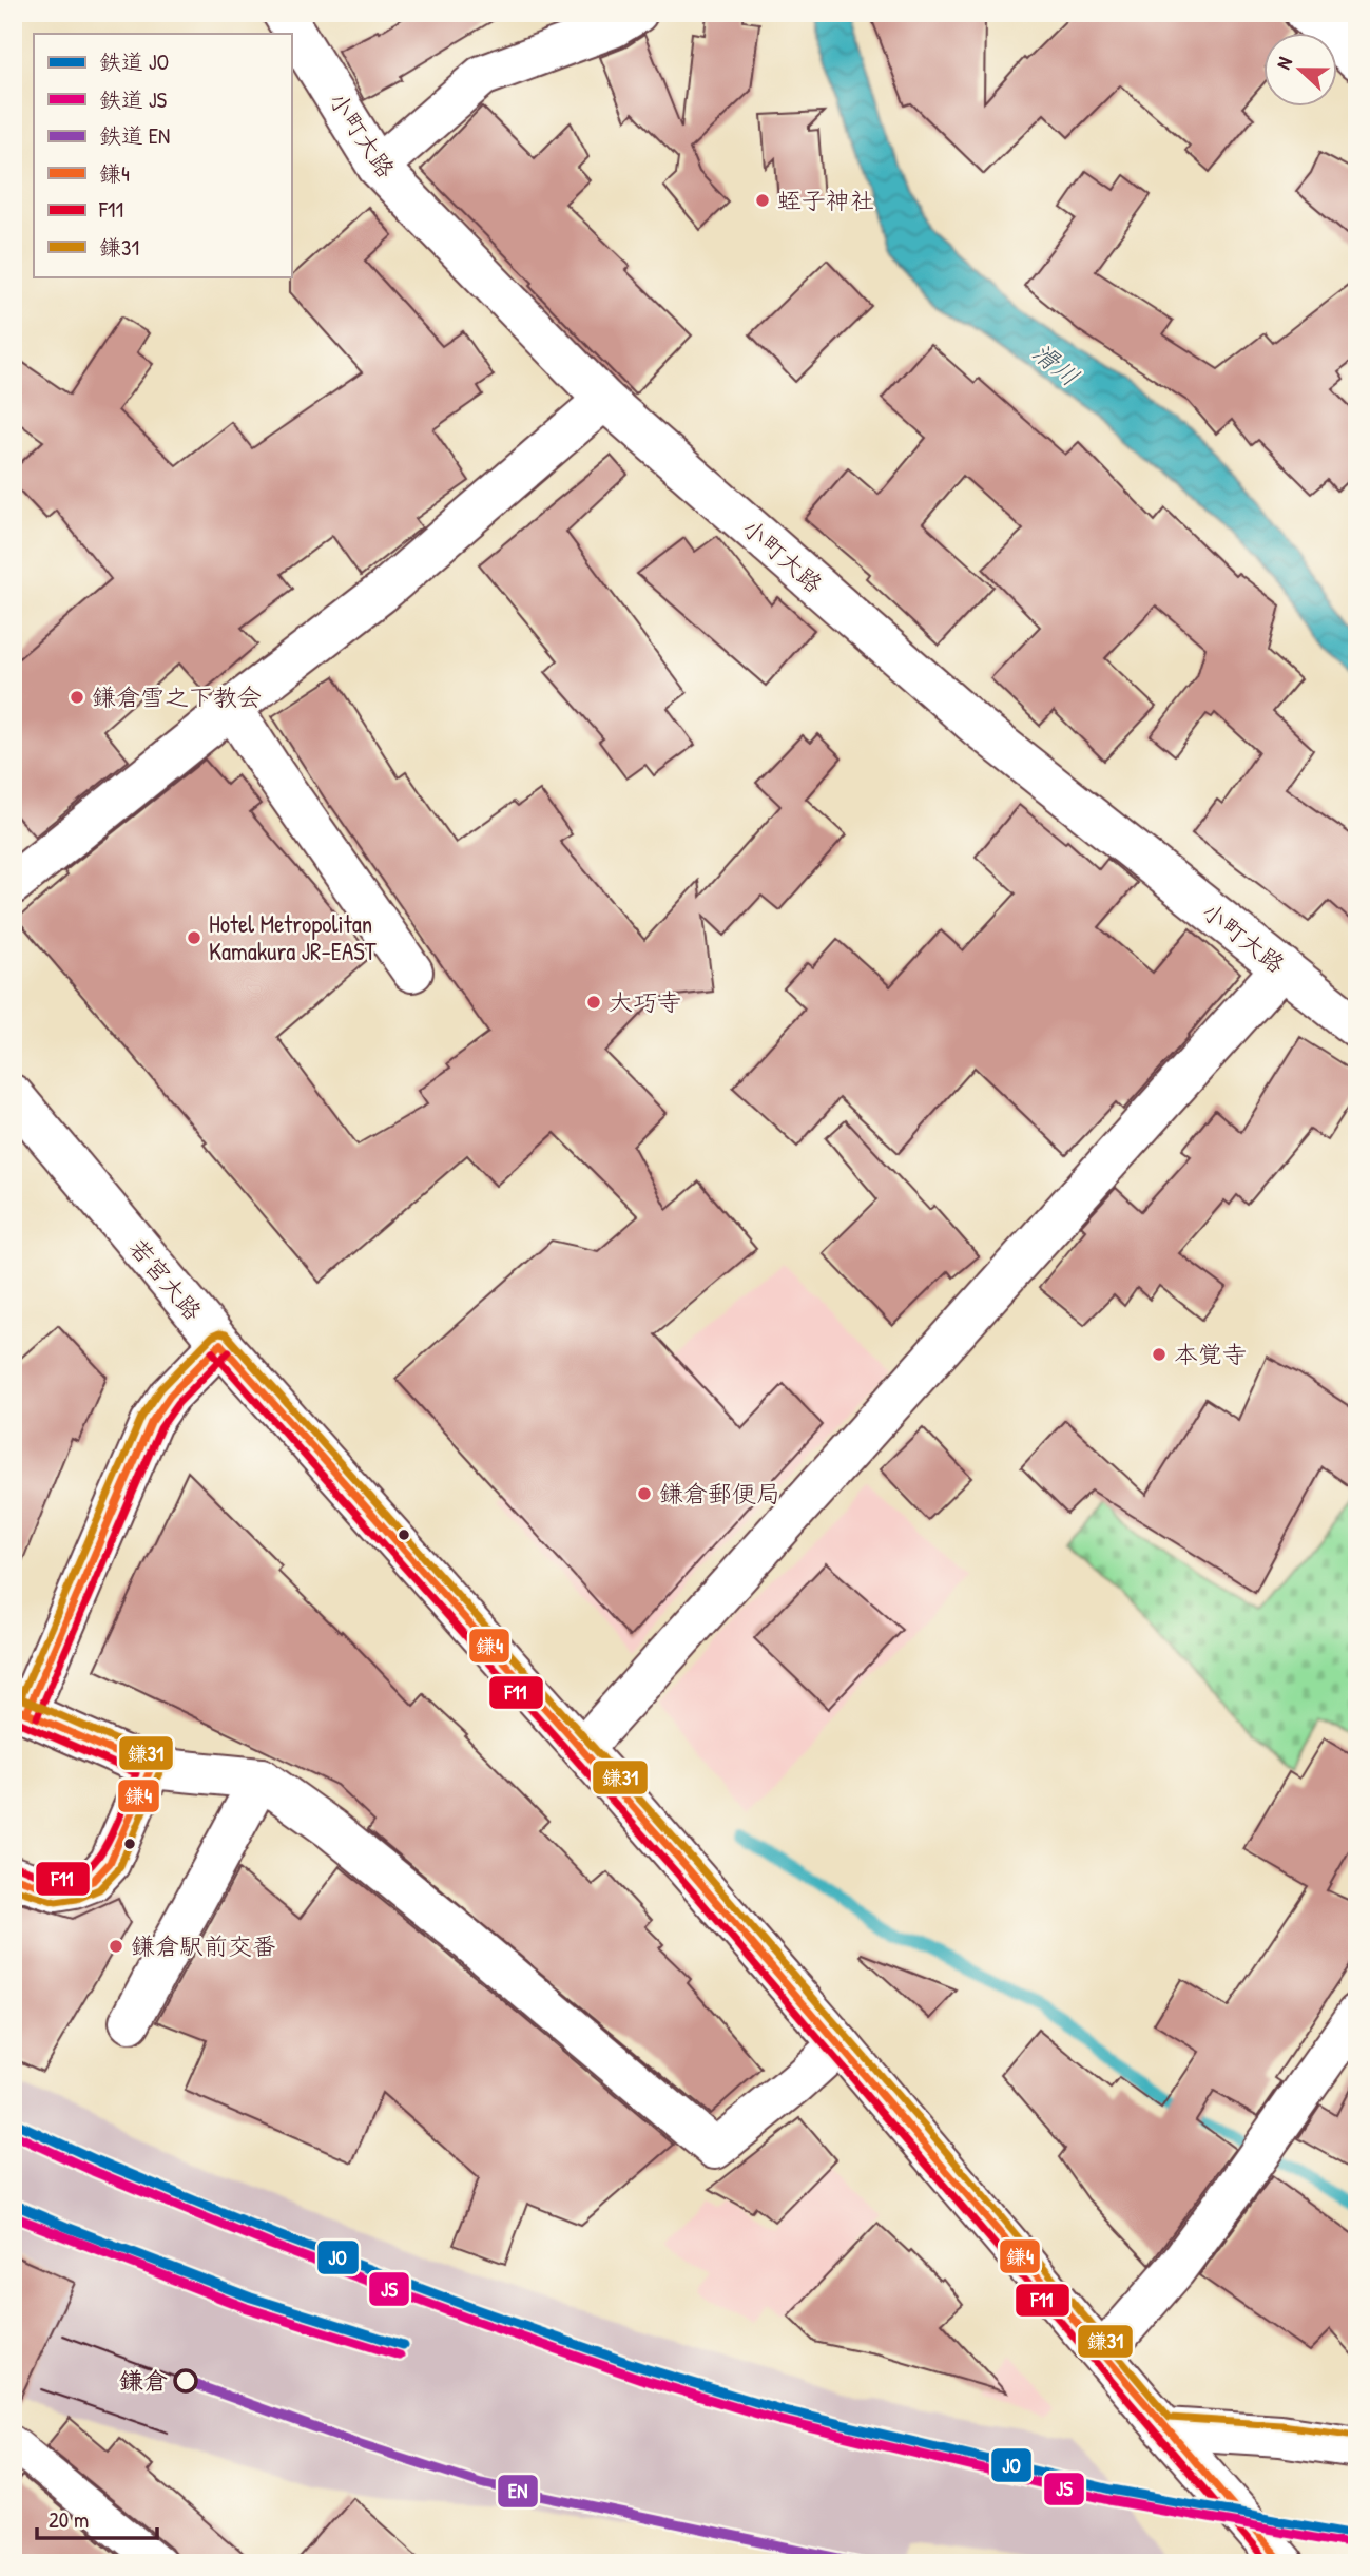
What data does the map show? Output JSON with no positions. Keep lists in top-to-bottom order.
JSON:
{
  "streets": {
    "street": ["小町大路", "若宮大路"]
  },
  "water": ["滑川"],
  "places": [
    "蛭子神社",
    "鎌倉雪之下教会",
    "Hotel Metropolitan Kamakura JR-EAST",
    "大巧寺",
    "本覚寺",
    "鎌倉郵便局",
    "鎌倉駅前交番",
    "鎌倉"
  ],
  "lines": [
    "transit line 鎌31",
    "transit line 鎌4",
    "transit line F11",
    "rail line JO",
    "rail line JS",
    "rail line EN"
  ],
  "legend": [
    "鉄道 JO",
    "鉄道 JS",
    "鉄道 EN",
    "鎌4",
    "F11",
    "鎌31"
  ],
  "scale_bar": "20 m",
  "north": "left"
}
